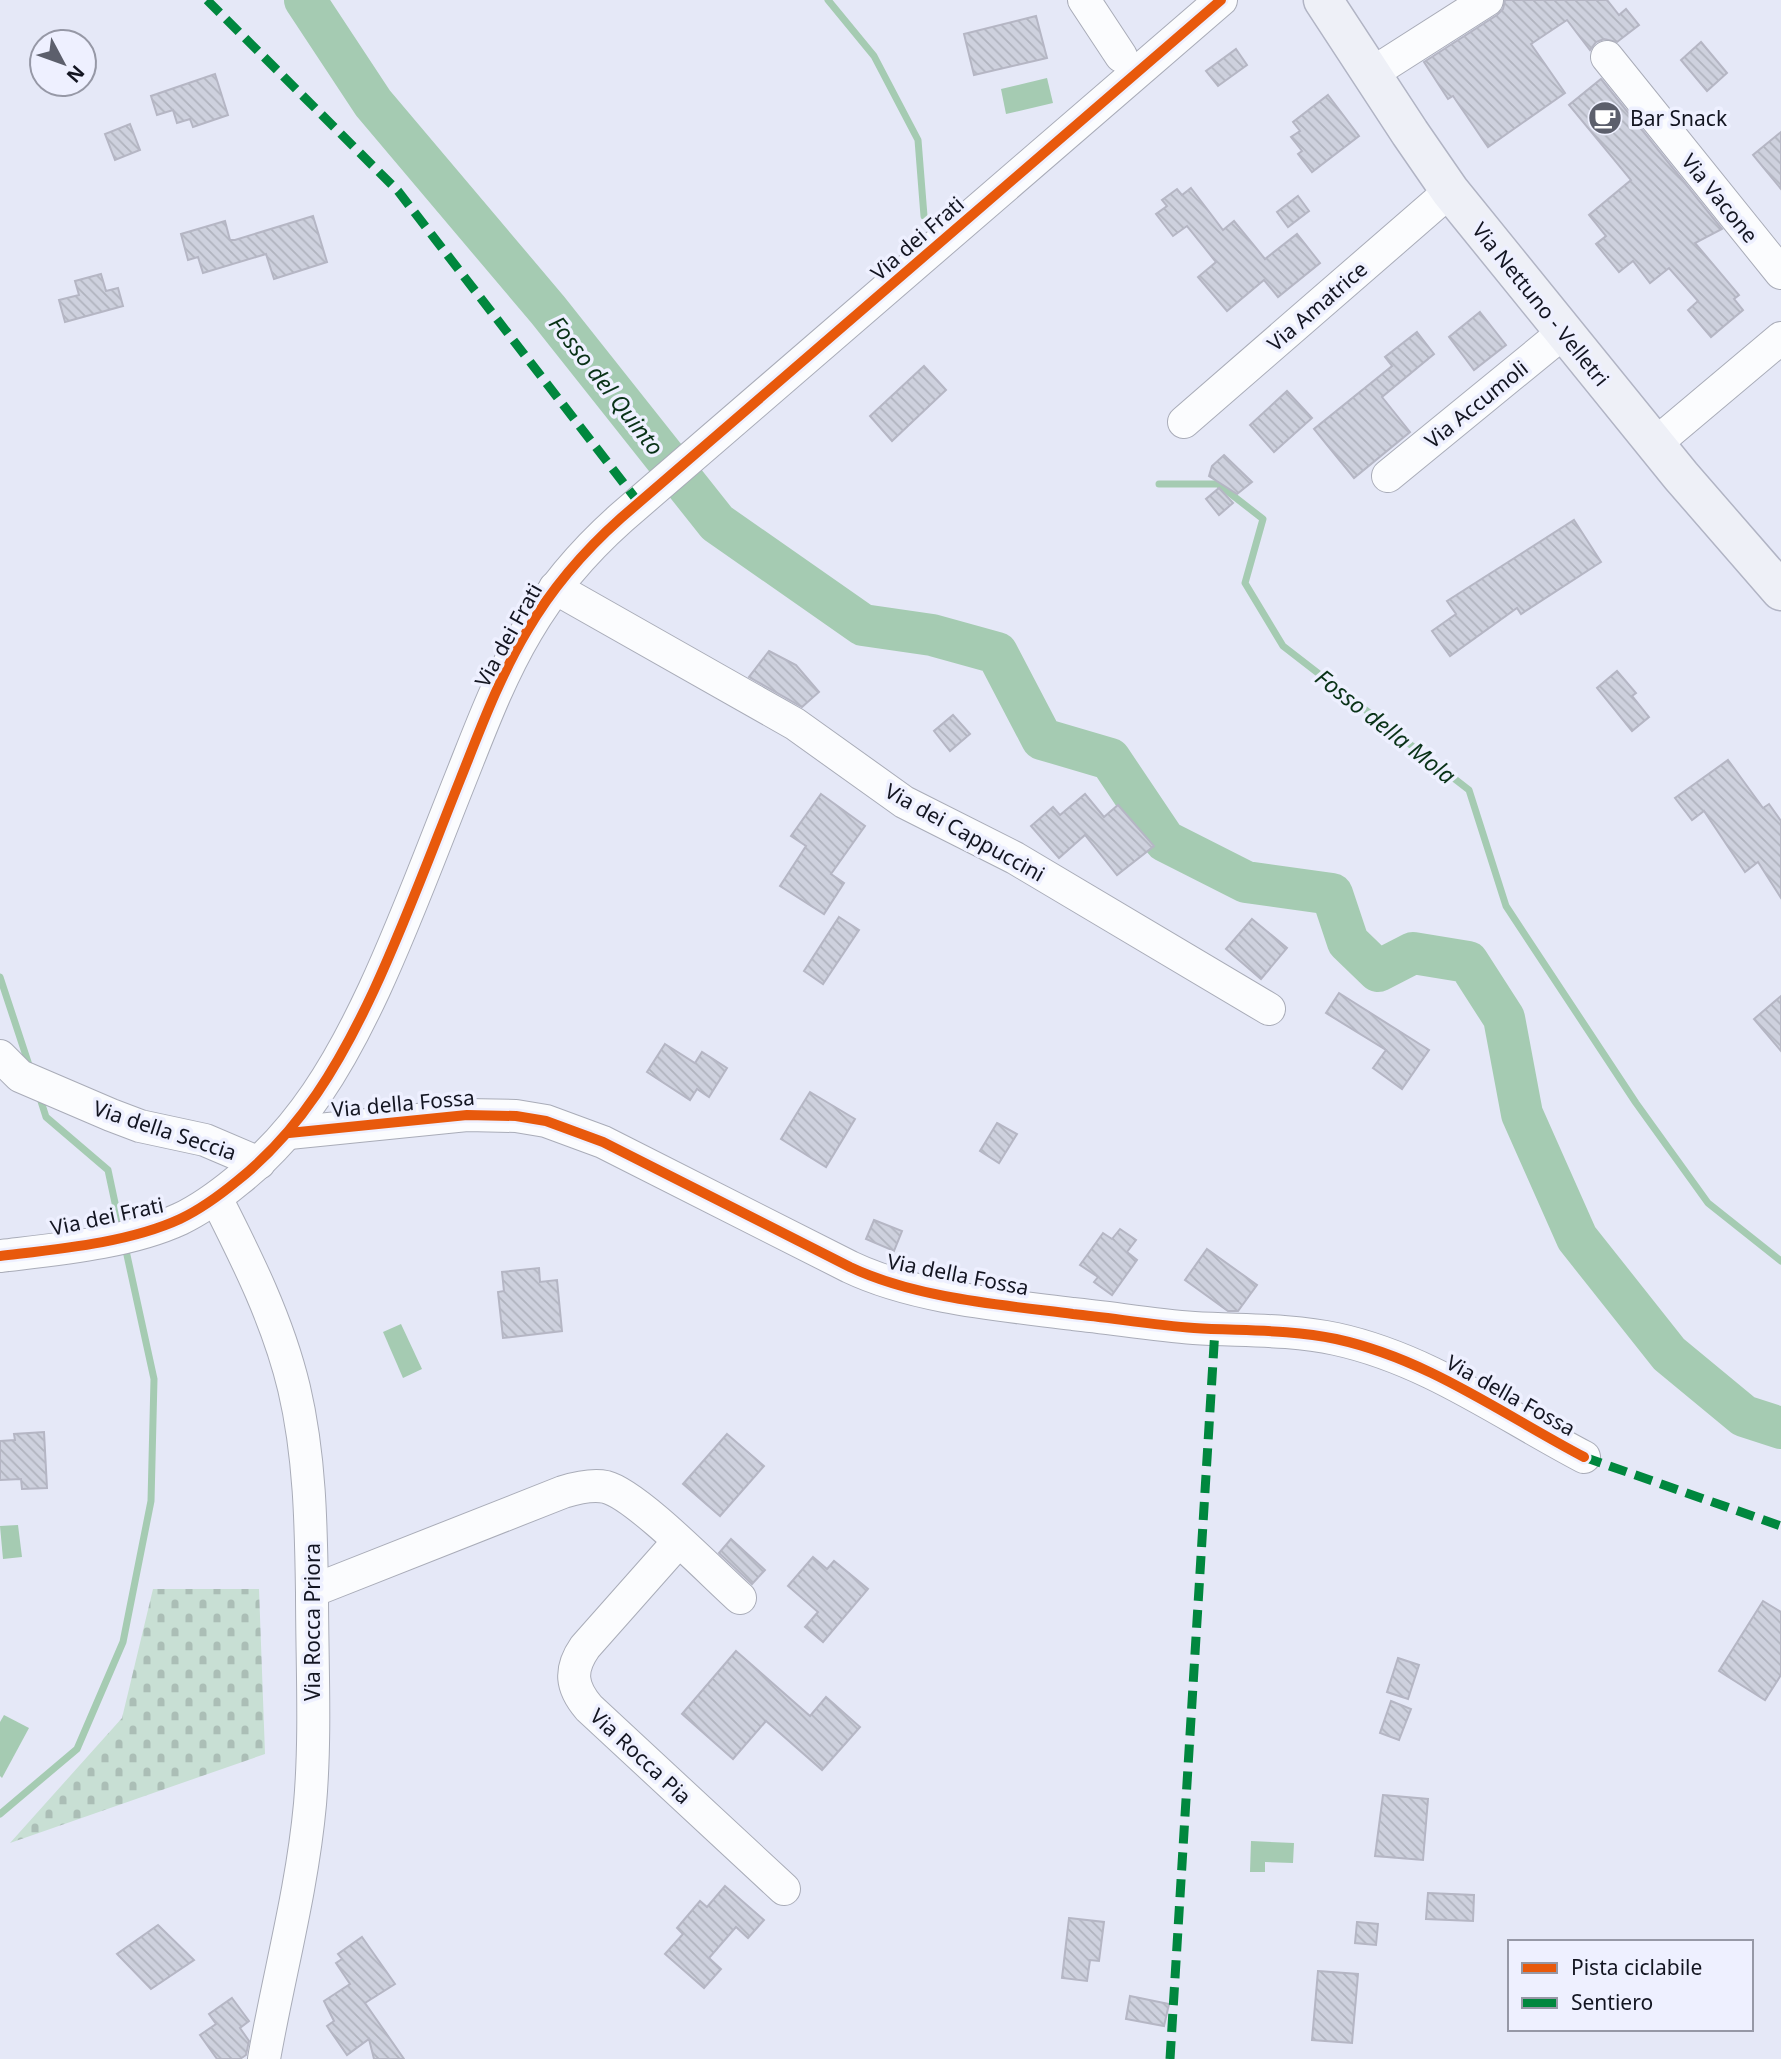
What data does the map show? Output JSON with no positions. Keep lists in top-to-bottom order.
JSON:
{
  "streets": {
    "main road": ["Via Nettuno - Velletri"],
    "street": [
      "Via Vacone",
      "Via dei Frati",
      "Via Amatrice",
      "Via Accumoli",
      "Via dei Cappuccini",
      "Via della Fossa",
      "Via della Seccia",
      "Via Rocca Priora",
      "Via Rocca Pia"
    ]
  },
  "crossings": [
    ["Via dei Frati", "Via dei Cappuccini"],
    ["Via dei Frati", "Via della Fossa"],
    ["Via dei Frati", "Via della Seccia"],
    ["Via dei Frati", "Via Rocca Priora"],
    ["Via Nettuno - Velletri", "Via Amatrice"],
    ["Via Nettuno - Velletri", "Via Accumoli"]
  ],
  "water": ["Fosso del Quinto", "Fosso della Mola"],
  "places": {
    "cafe": ["Bar Snack"]
  },
  "legend": ["Pista ciclabile", "Sentiero"],
  "north": "bottom right"
}
